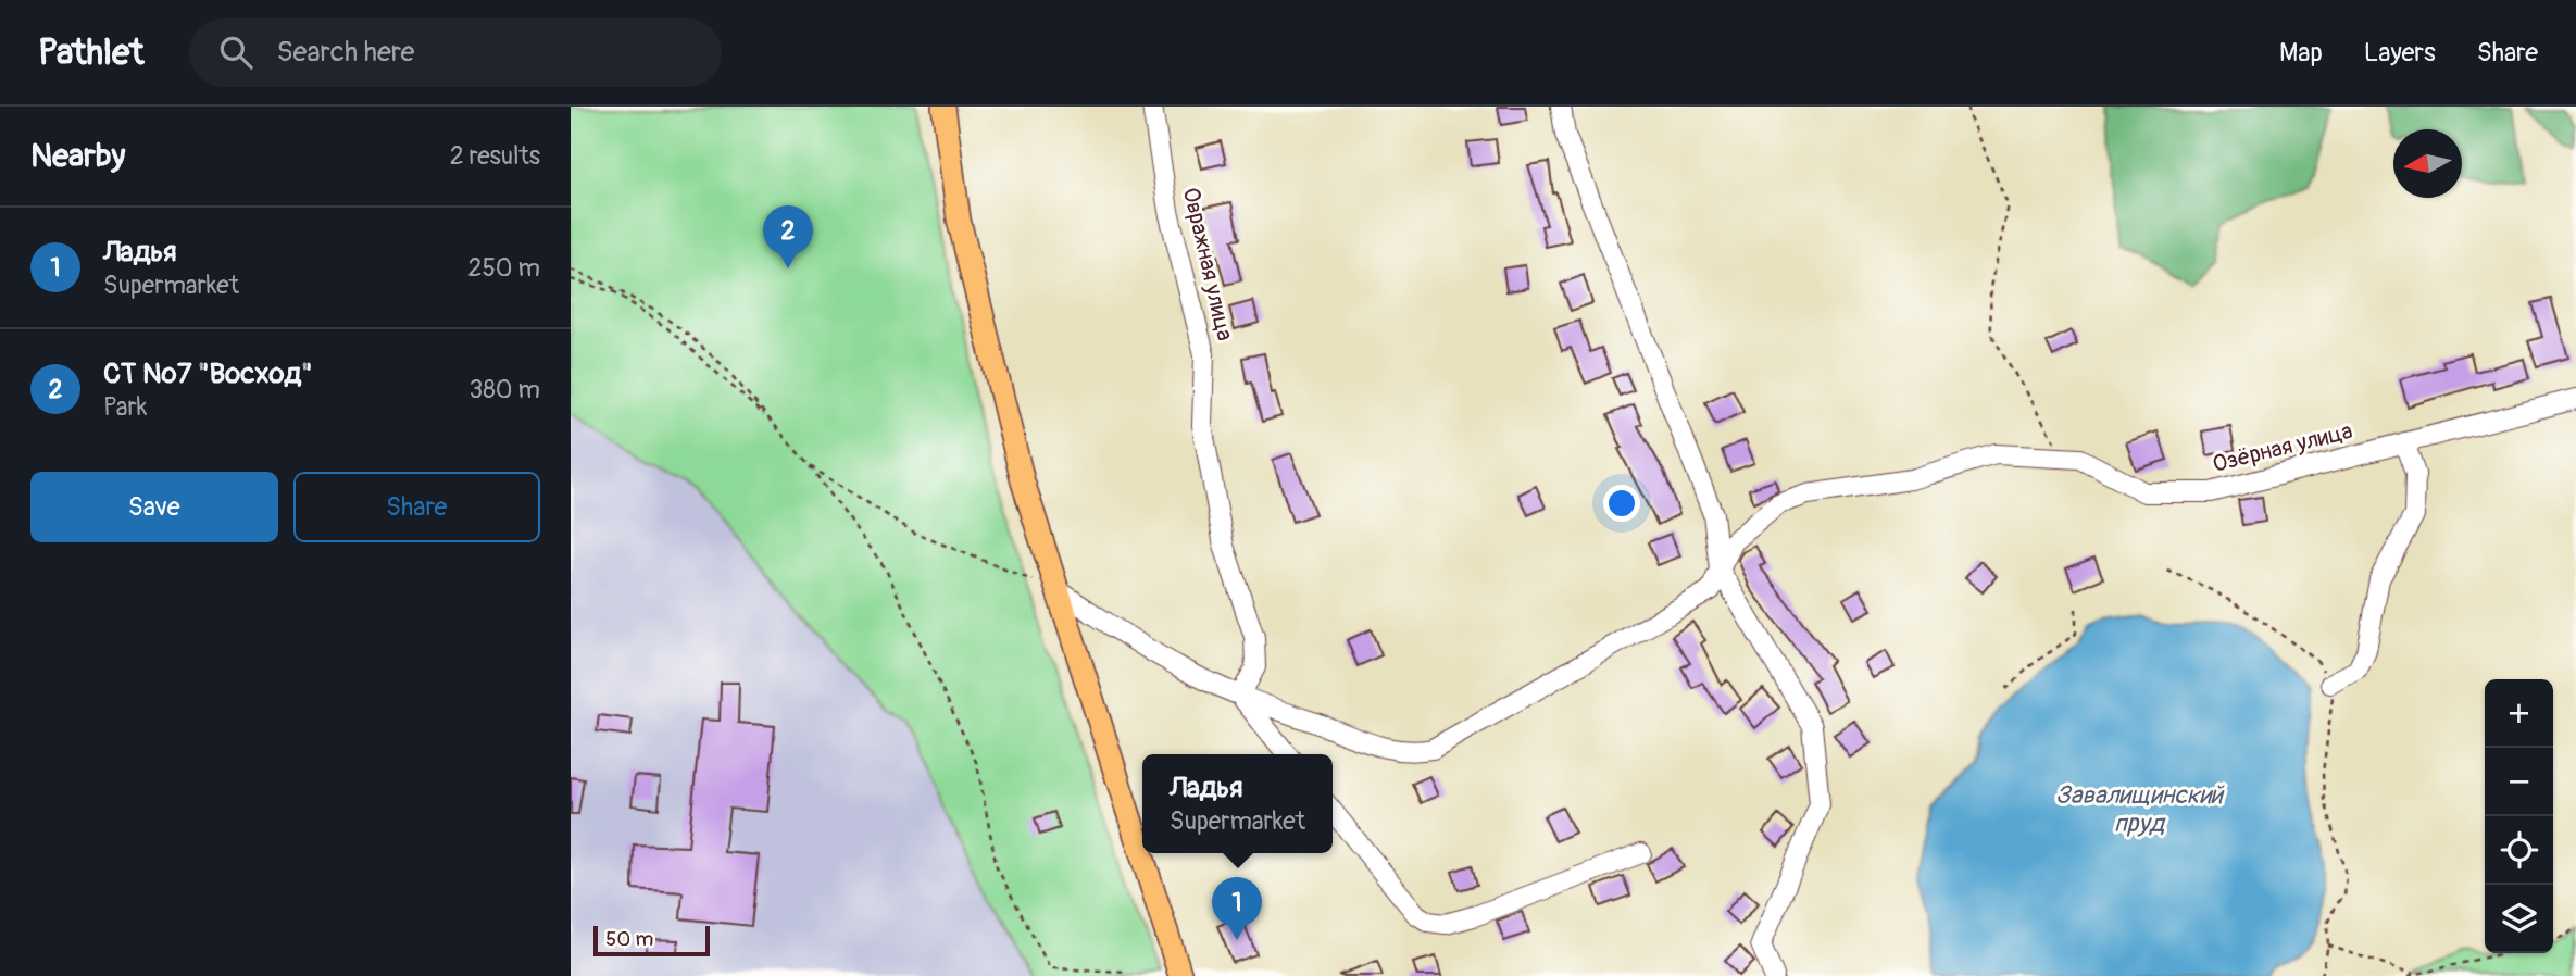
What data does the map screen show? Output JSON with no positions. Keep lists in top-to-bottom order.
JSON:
{
  "streets": {
    "street": ["Овражная улица", "Озёрная улица"]
  },
  "crossings": [
    ["Овражная улица", "Озёрная улица"]
  ],
  "water": ["Завалищинский пруд"],
  "scale_bar": "50 m",
  "north": "left",
  "page": {
    "header": "Pathlet",
    "search": "Search here",
    "nav": ["Map", "Layers", "Share"],
    "heading": ["Nearby", "2 results"],
    "list": [
      {
        "mark": "1",
        "name": "Ладья",
        "note": "Supermarket",
        "value": "250 m"
      },
      {
        "mark": "2",
        "name": "СТ №7 \"Восход\"",
        "note": "Park",
        "value": "380 m"
      }
    ],
    "pins": ["2", "1"],
    "buttons": ["Save", "Share"],
    "map_buttons": ["+", "−"],
    "popup": ["Ладья", "Supermarket"],
    "scale": "50 m"
  }
}
